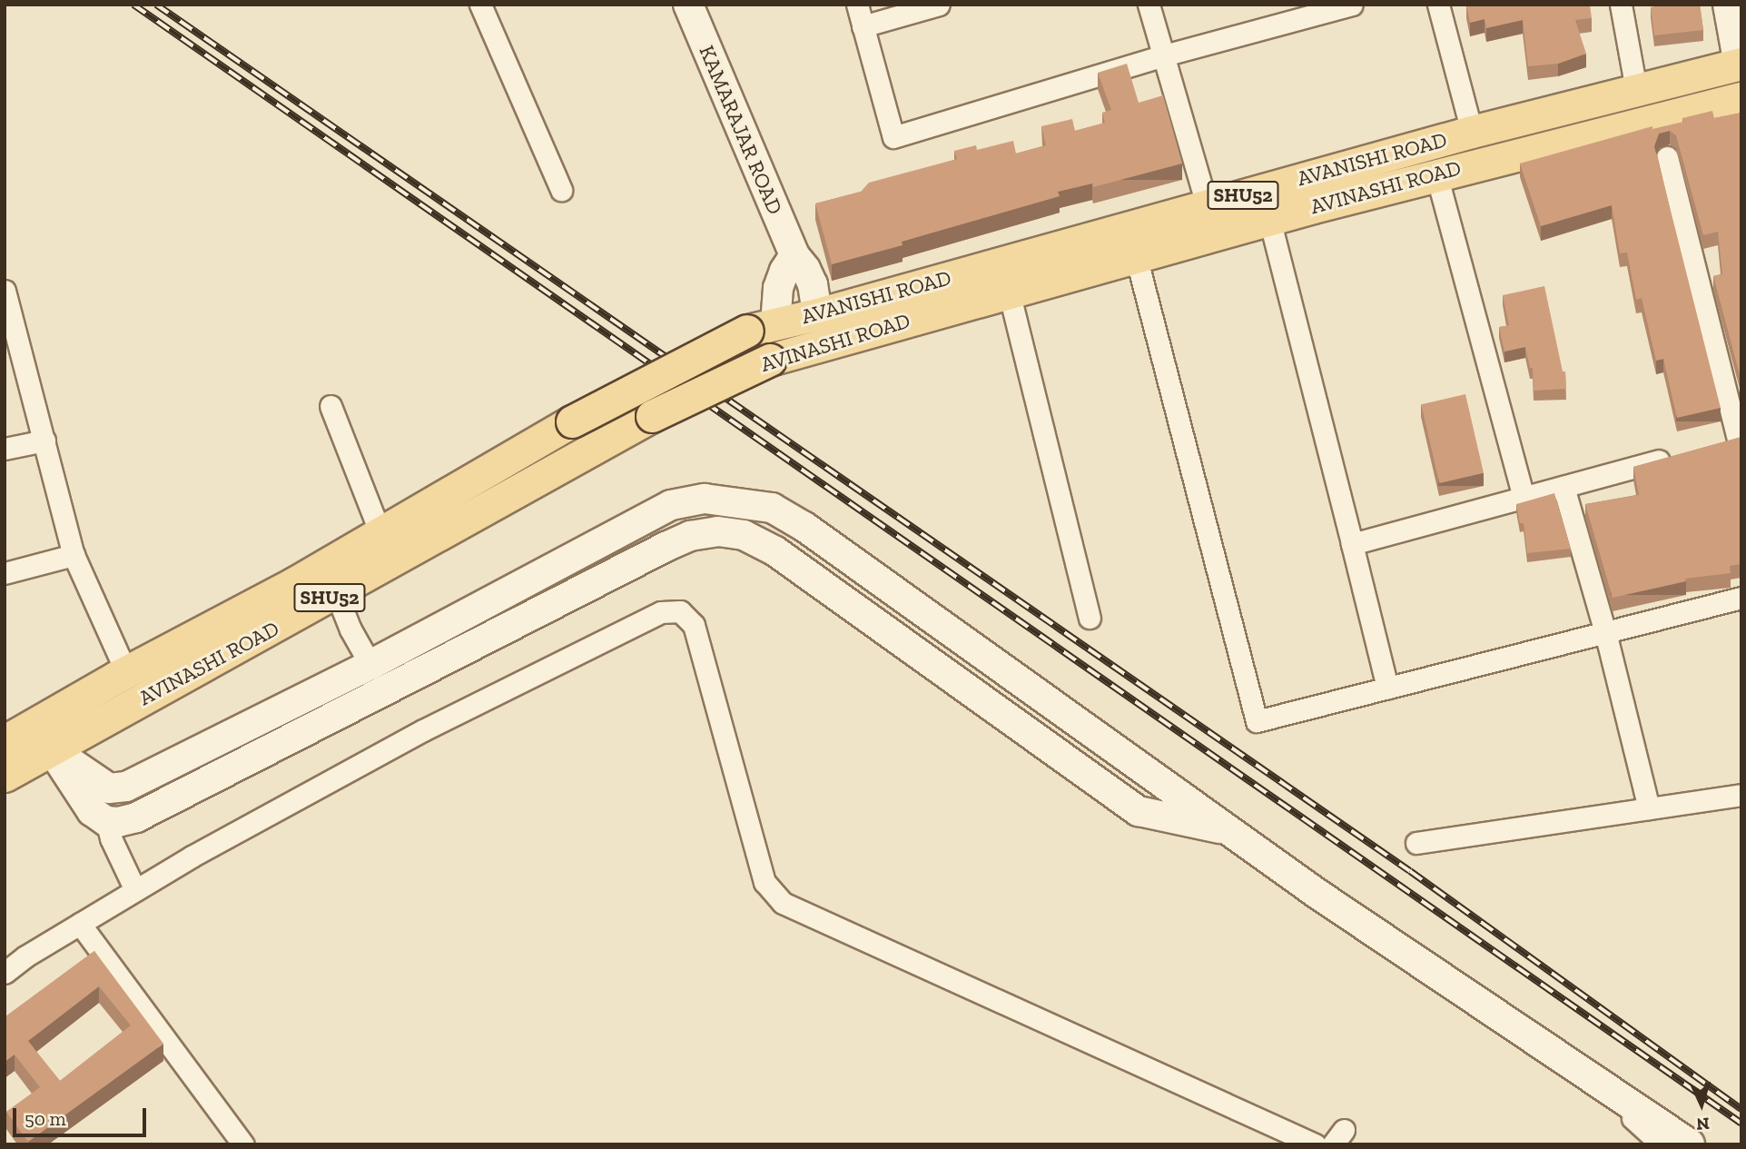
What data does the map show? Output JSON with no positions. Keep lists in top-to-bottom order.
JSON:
{
  "streets": {
    "main road": [
      "KAMARAJAR ROAD",
      "AVANISHI ROAD",
      "AVINASHI ROAD",
      "SHU52"
    ]
  },
  "crossings": [
    ["KAMARAJAR ROAD", "AVANISHI ROAD"],
    ["AVANISHI ROAD", "AVINASHI ROAD"]
  ],
  "scale_bar": "50 m",
  "north": "bottom"
}
